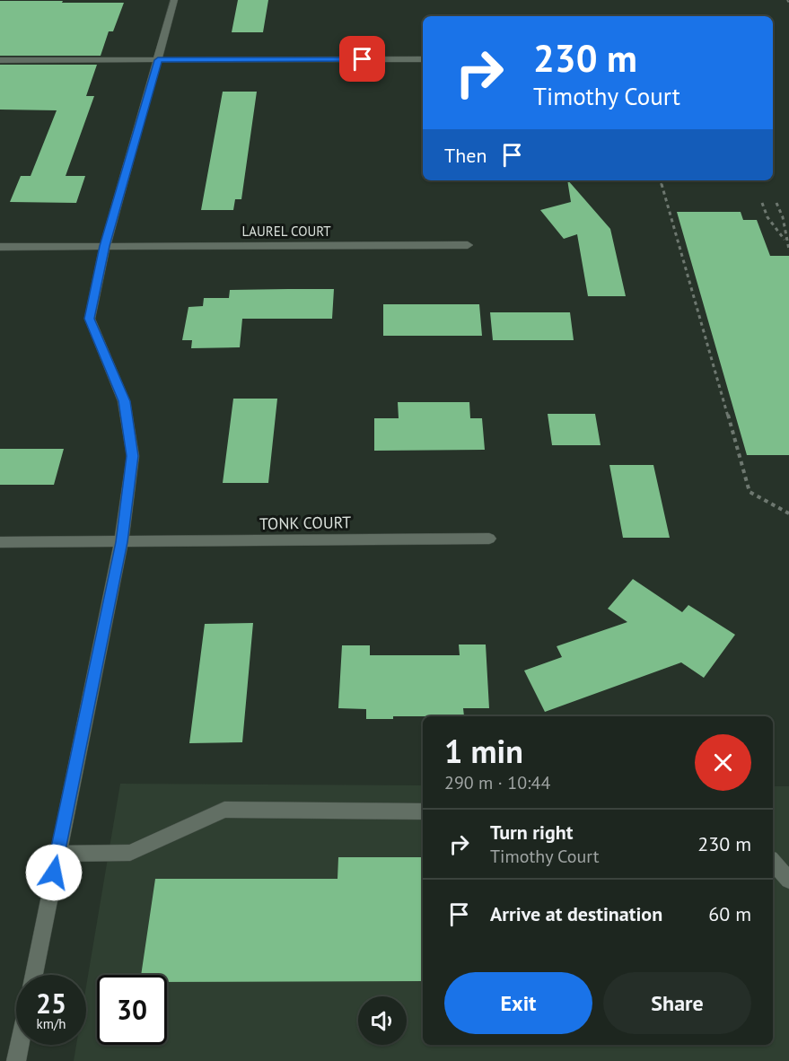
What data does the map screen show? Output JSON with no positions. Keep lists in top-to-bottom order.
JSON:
{
  "streets": {
    "street": ["LAUREL COURT", "TONK COURT"]
  },
  "page": {
    "turn": ["230 m", "Timothy Court"],
    "then": "Then",
    "heading": ["1 min", "290 m · 10:44"],
    "list": [
      {
        "name": "Turn right",
        "note": "Timothy Court",
        "value": "230 m"
      },
      {
        "name": "Arrive at destination",
        "value": "60 m"
      }
    ],
    "buttons": ["Exit", "Share"],
    "speed": "25 km/h",
    "limit": "30"
  }
}
